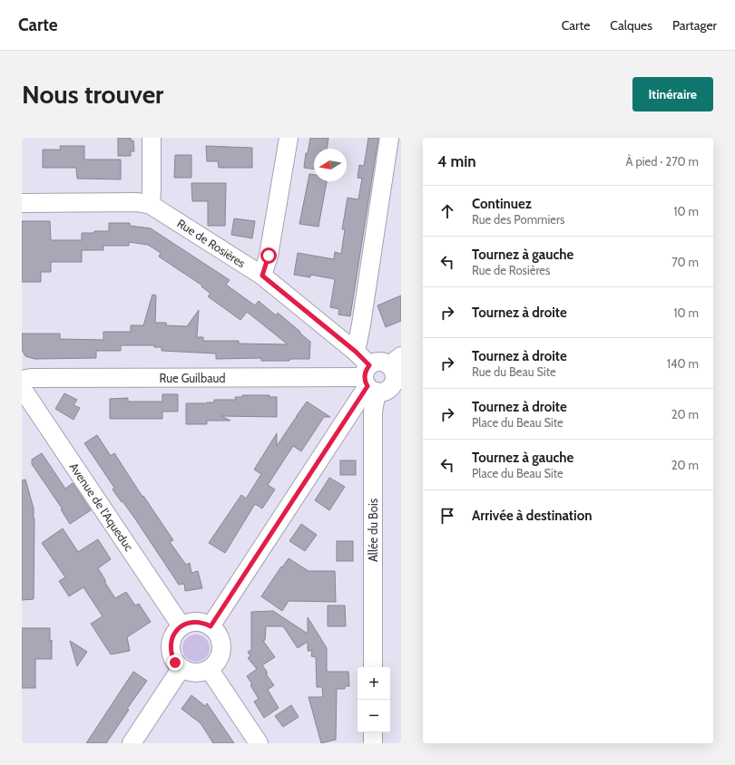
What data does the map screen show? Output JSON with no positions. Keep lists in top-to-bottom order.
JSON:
{
  "streets": {
    "street": [
      "Rue de Rosières",
      "Rue Guilbaud",
      "Avenue de l'Aqueduc",
      "Allée du Bois"
    ]
  },
  "crossings": [
    ["Rue de Rosières", "Rue Guilbaud"],
    ["Rue de Rosières", "Allée du Bois"],
    ["Rue Guilbaud", "Allée du Bois"]
  ],
  "north": "left",
  "page": {
    "header": "Carte",
    "nav": ["Carte", "Calques", "Partager"],
    "buttons": "Itinéraire",
    "title": "Nous trouver",
    "heading": ["4 min", "À pied · 270 m"],
    "list": [
      ["Continuez", "Rue des Pommiers", "10 m"],
      ["Tournez à gauche", "Rue de Rosières", "70 m"],
      ["Tournez à droite", "10 m"],
      ["Tournez à droite", "Rue du Beau Site", "140 m"],
      ["Tournez à droite", "Place du Beau Site", "20 m"],
      ["Tournez à gauche", "Place du Beau Site", "20 m"],
      "Arrivée à destination"
    ],
    "map_buttons": ["+", "−"]
  }
}
